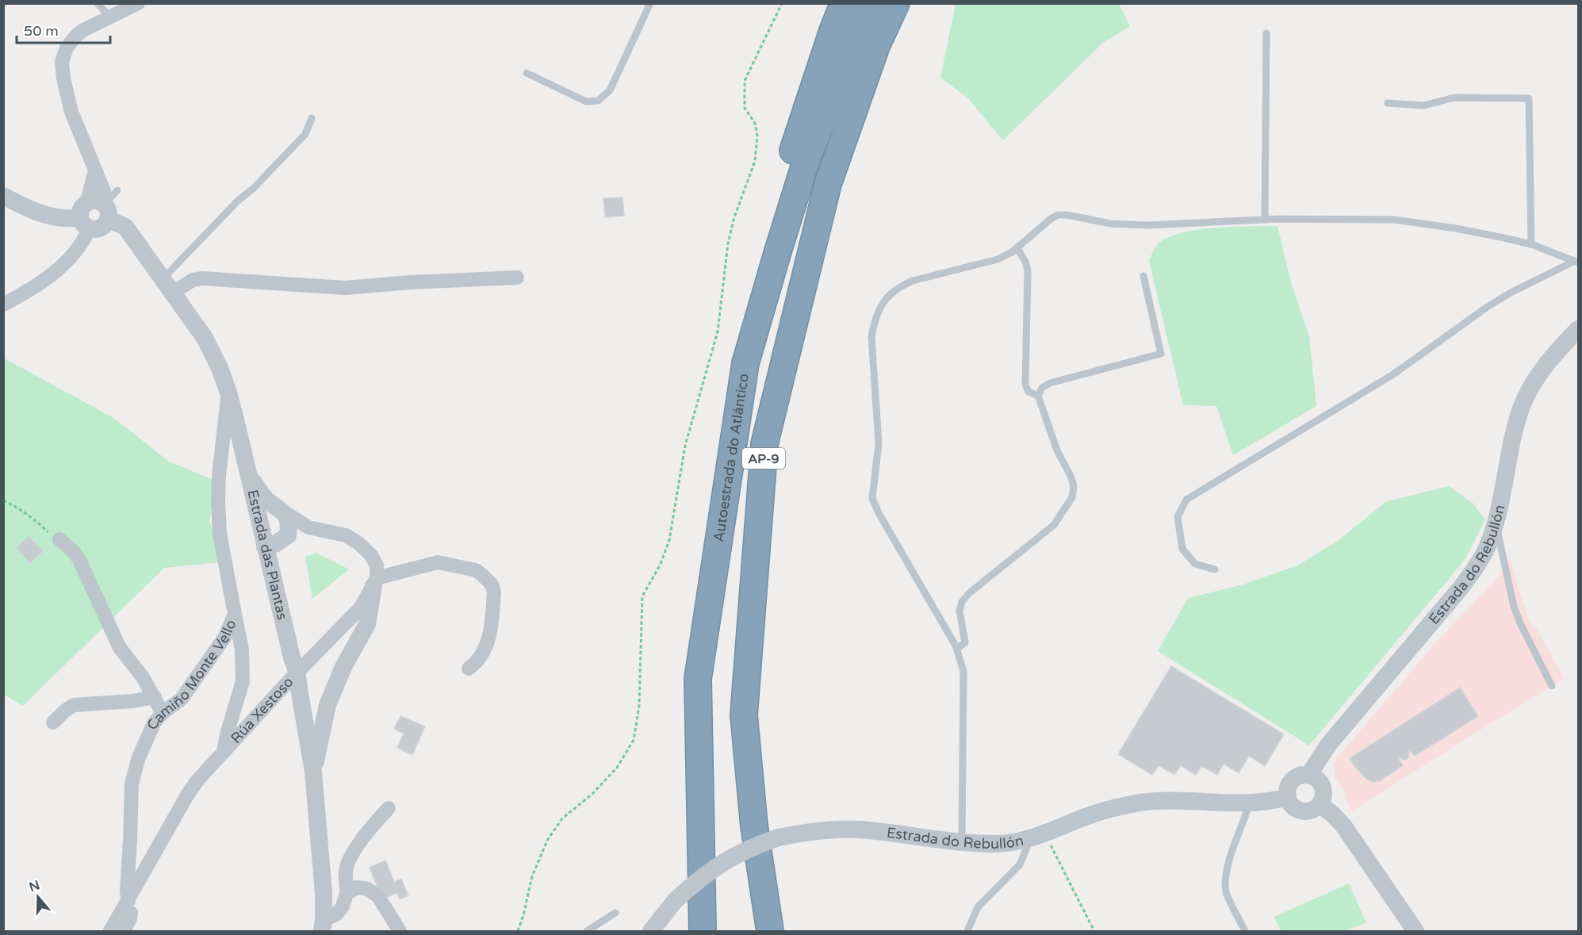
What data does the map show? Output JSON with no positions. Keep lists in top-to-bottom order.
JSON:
{
  "streets": {
    "highway": ["Autoestrada do Atlántico", "AP-9"],
    "street": [
      "Estrada das Plantas",
      "Estrada do Rebullón",
      "Camiño Monte Vello",
      "Rúa Xestoso"
    ]
  },
  "crossings": [
    ["Estrada das Plantas", "Camiño Monte Vello"],
    ["Camiño Monte Vello", "Rúa Xestoso"]
  ],
  "scale_bar": "50 m",
  "north": "top"
}
